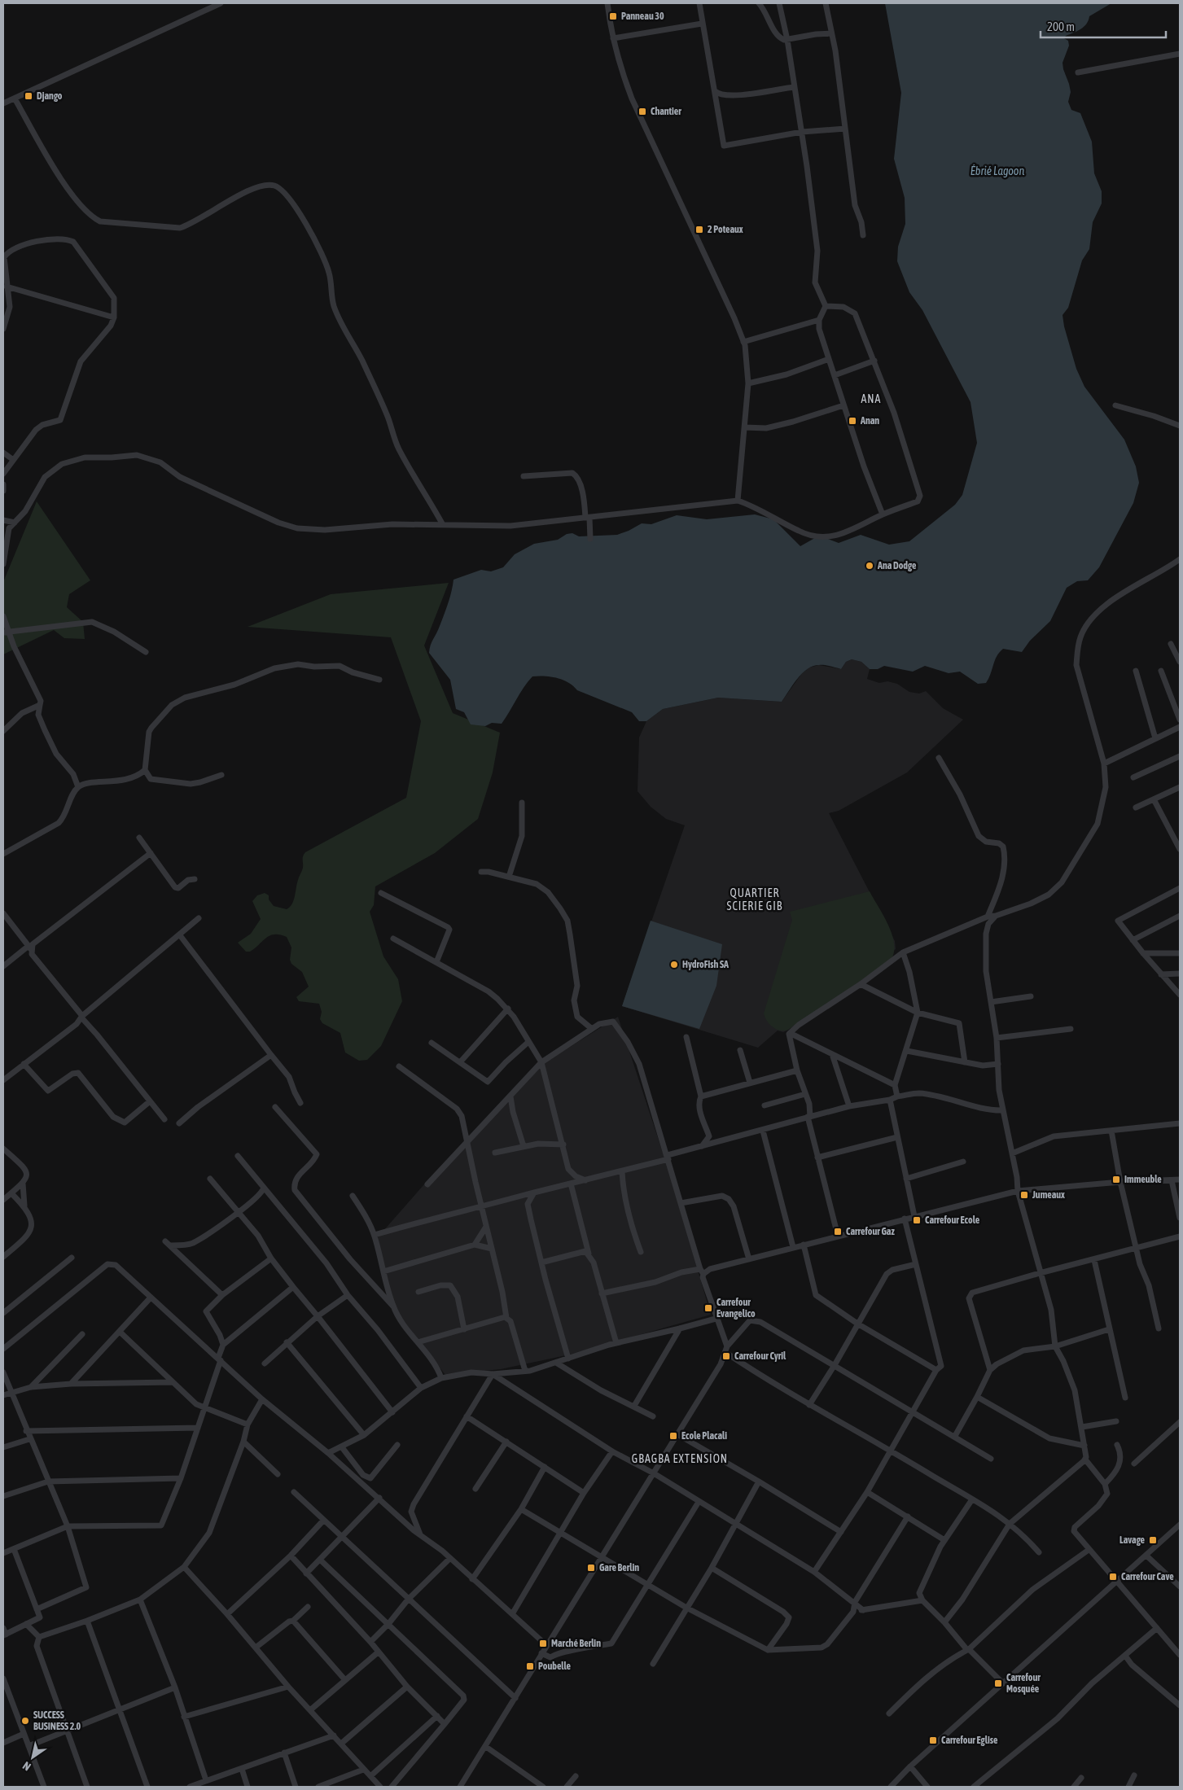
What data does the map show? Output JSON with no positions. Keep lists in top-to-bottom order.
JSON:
{
  "districts": ["ANA", "QUARTIER SCIERIE GIB", "GBAGBA EXTENSION"],
  "water": ["Ébrié Lagoon"],
  "places": {
    "transit": [
      "Panneau 30",
      "Django",
      "Chantier",
      "2 Poteaux",
      "Anan",
      "Immeuble",
      "Jumeaux",
      "Carrefour Ecole",
      "Carrefour Gaz",
      "Carrefour Evangelico",
      "Carrefour Cyril",
      "Ecole Placali",
      "Lavage",
      "Gare Berlin",
      "Carrefour Cave",
      "Marché Berlin",
      "Poubelle",
      "Carrefour Mosquée",
      "Carrefour Eglise"
    ],
    "other": ["Ana Dodge", "HydroFish SA", "SUCCESS BUSINESS 2.0"]
  },
  "scale_bar": "200 m",
  "north": "bottom left"
}
